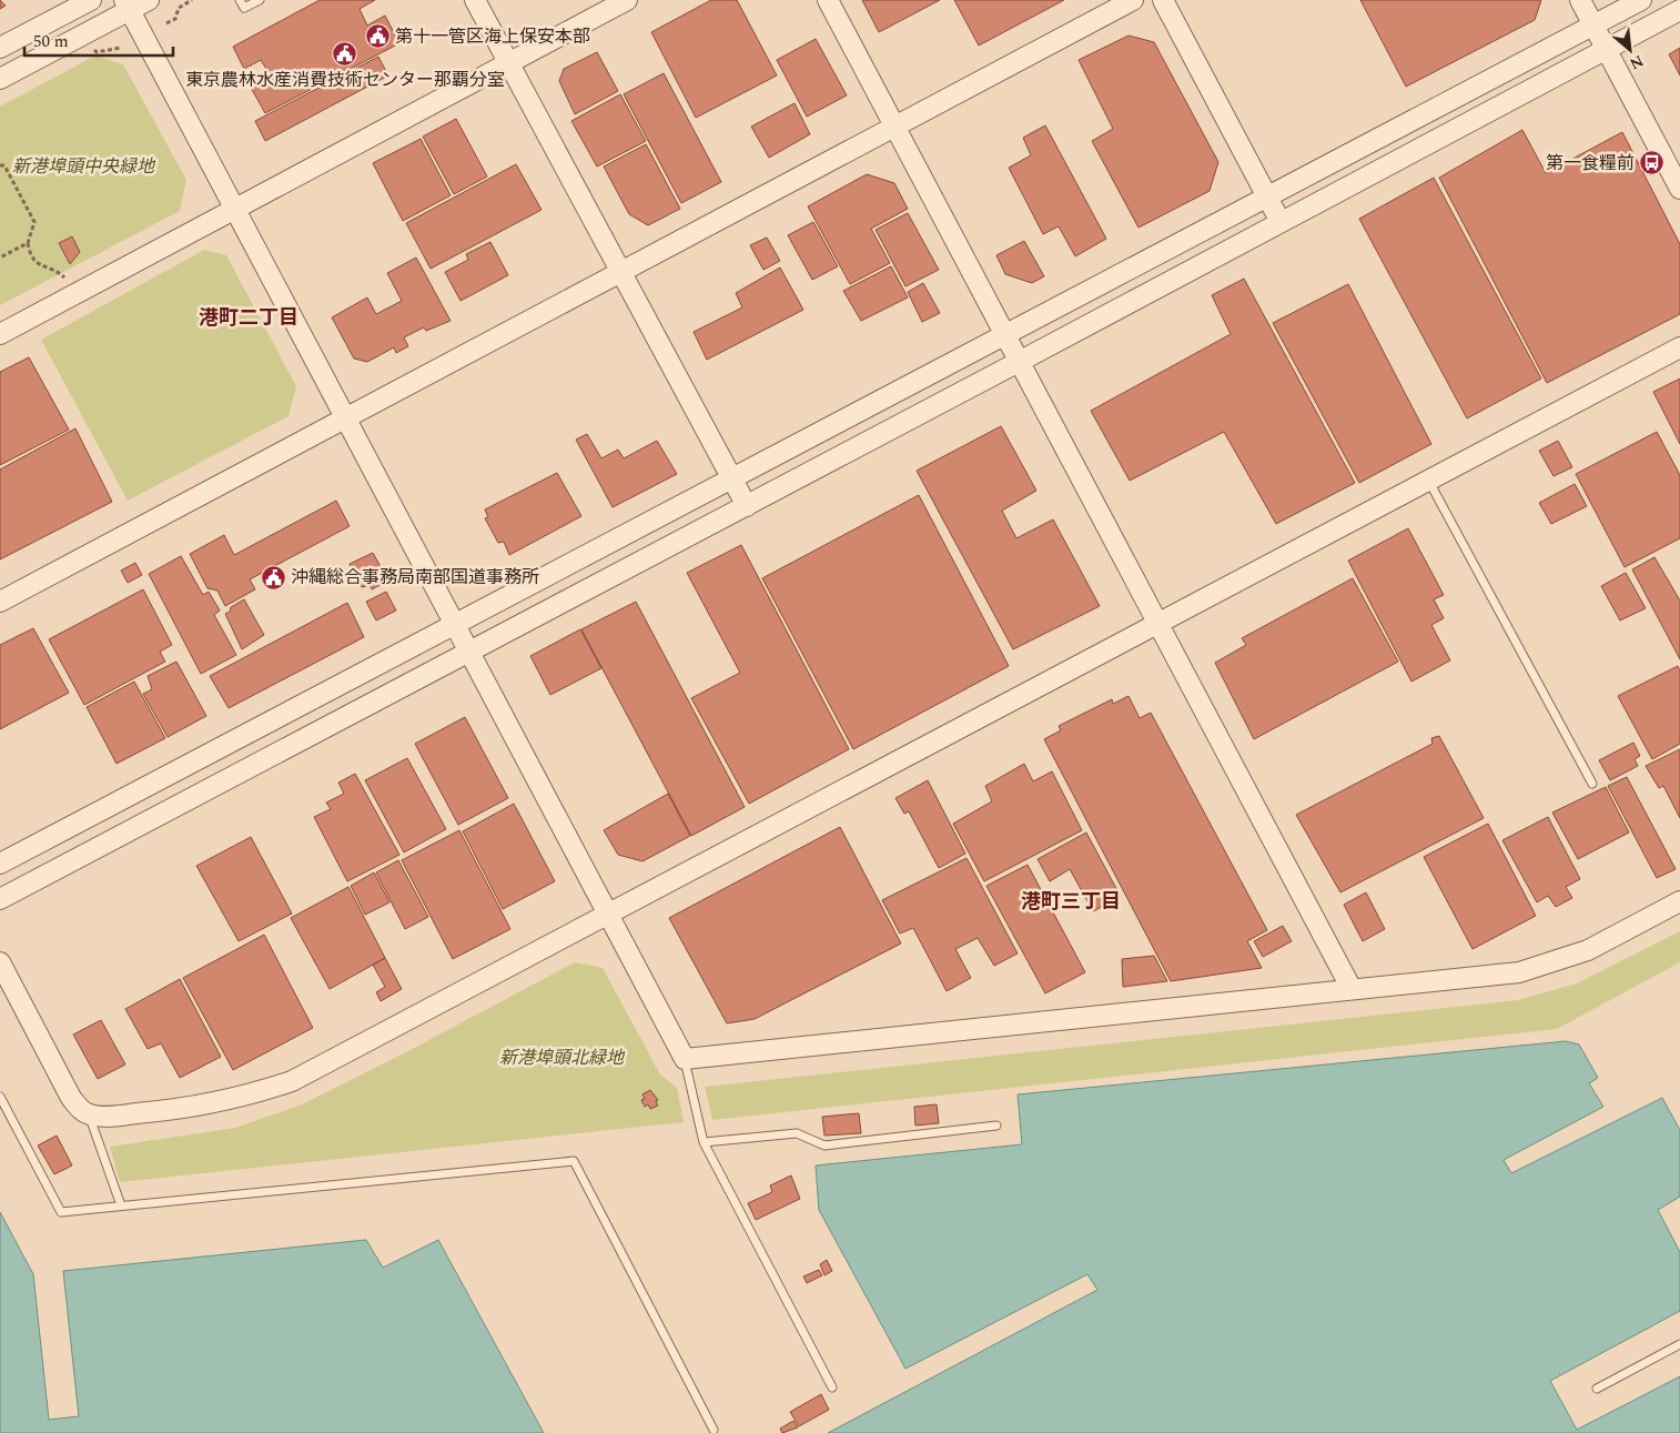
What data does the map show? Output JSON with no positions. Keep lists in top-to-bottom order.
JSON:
{
  "districts": ["港町二丁目", "港町三丁目"],
  "parks": ["新港埠頭中央緑地", "新港埠頭北緑地"],
  "places": {
    "public building": ["第十一管区海上保安本部", "東京農林水産消費技術センター那覇分室", "沖縄総合事務局南部国道事務所"],
    "bus stop": ["第一食糧前"]
  },
  "scale_bar": "50 m",
  "north": "bottom right"
}
